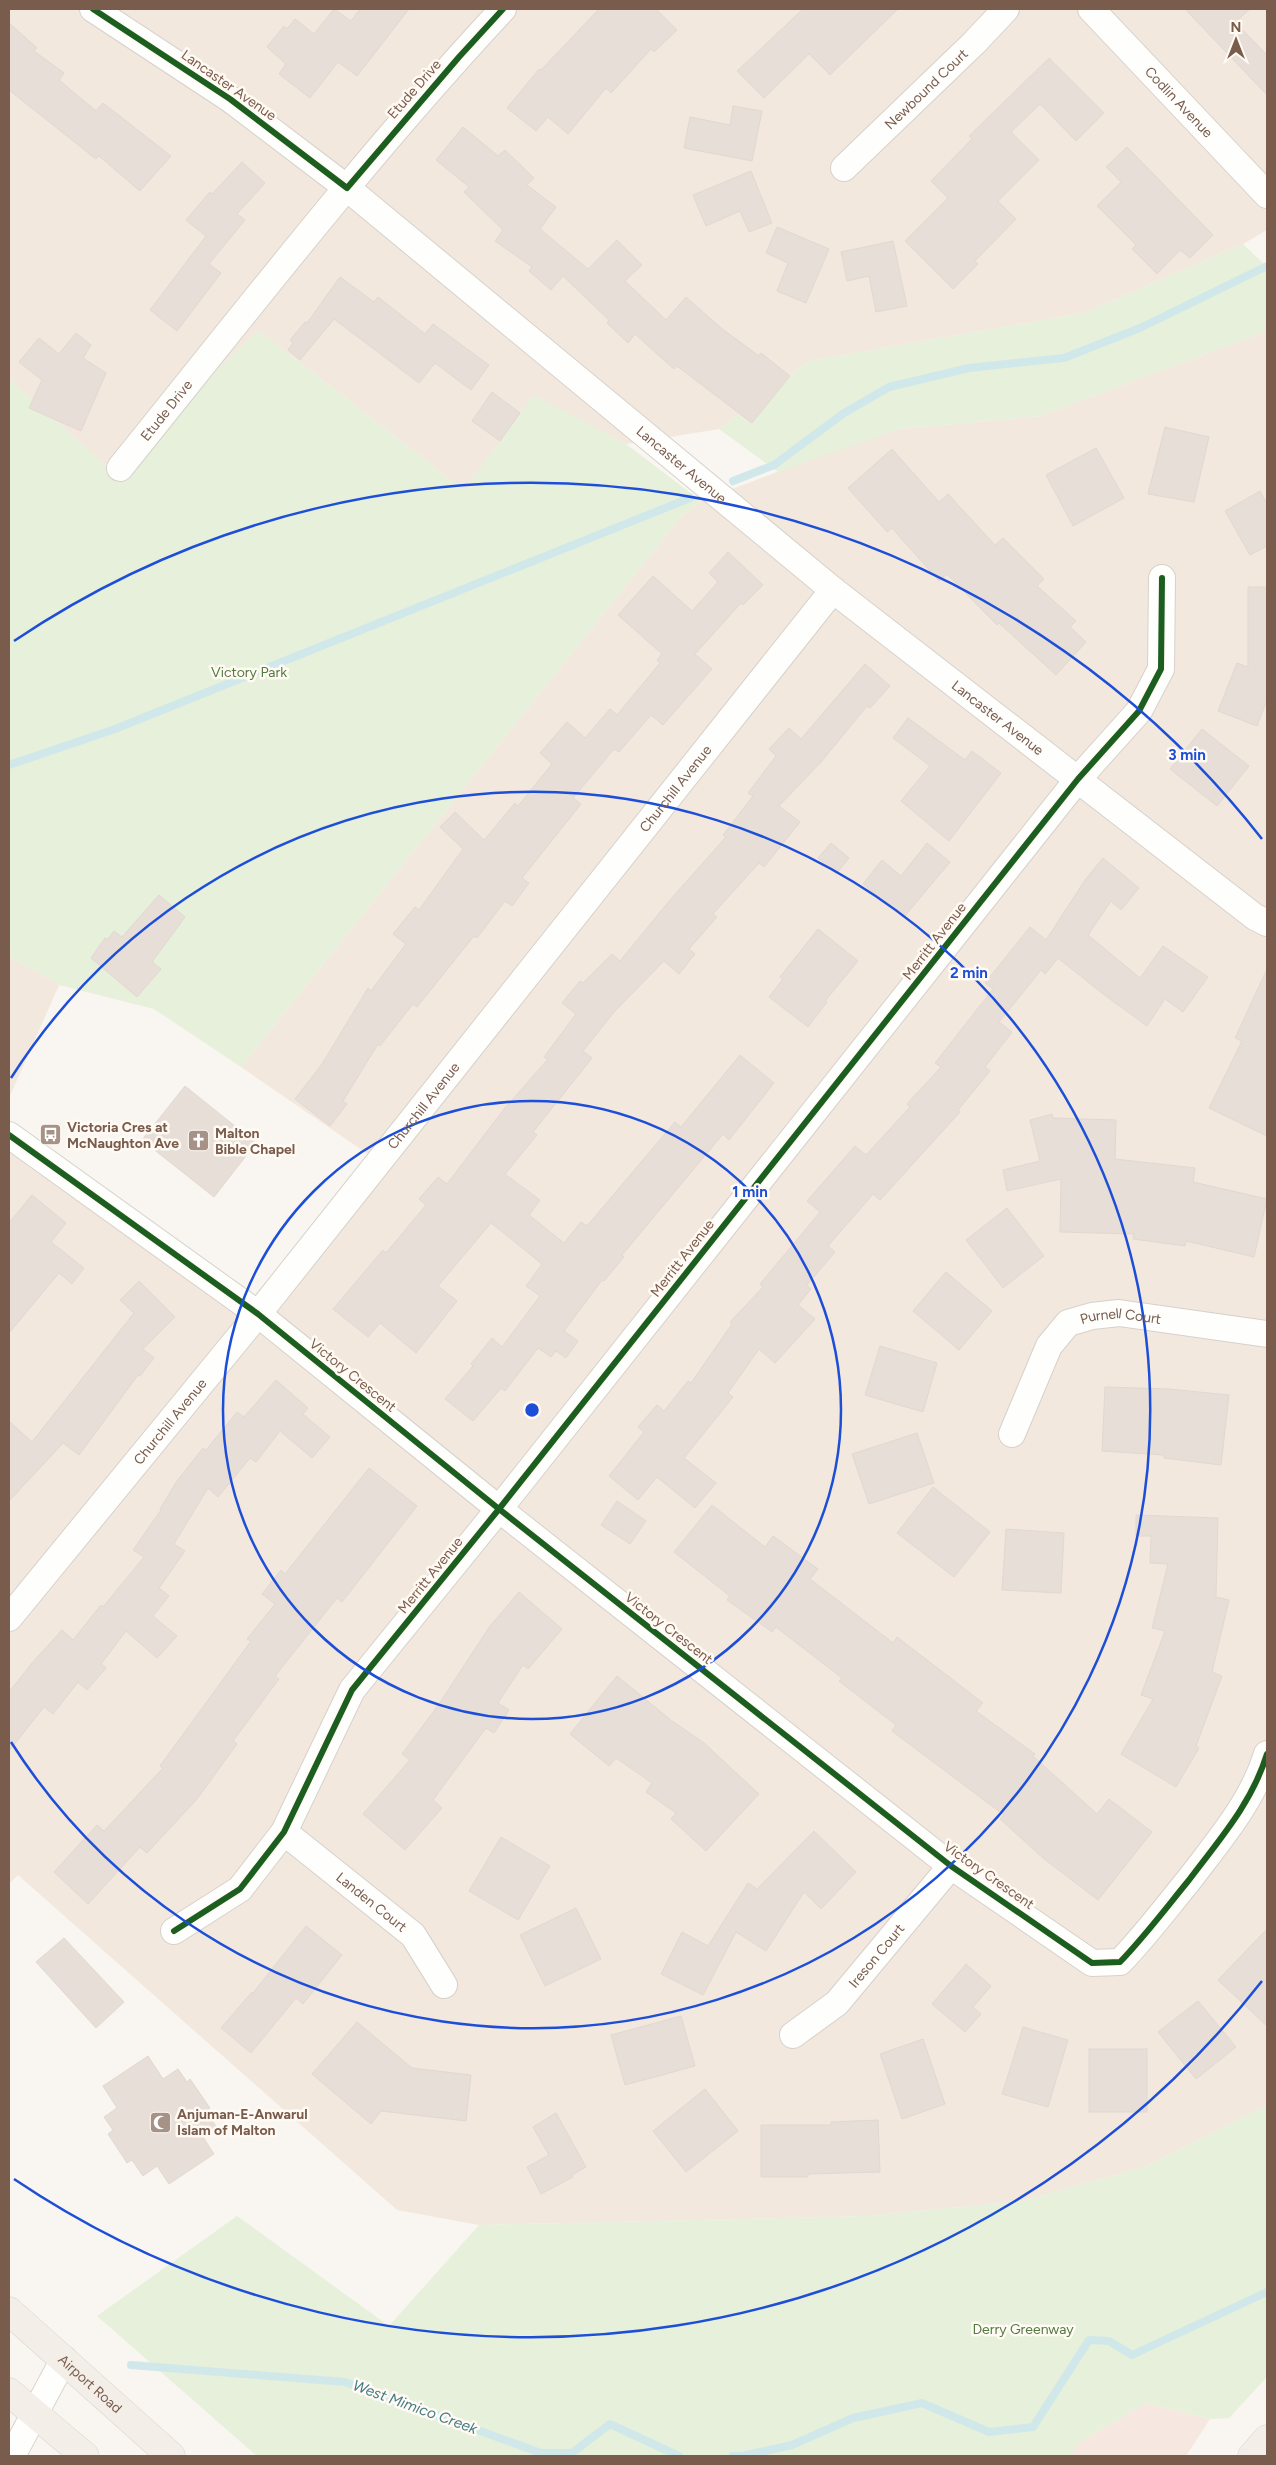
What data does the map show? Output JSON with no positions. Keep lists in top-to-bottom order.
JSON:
{
  "streets": {
    "main road": ["Airport Road"],
    "street": [
      "Lancaster Avenue",
      "Etude Drive",
      "Newbound Court",
      "Codlin Avenue",
      "Churchill Avenue",
      "Merritt Avenue",
      "Purnell Court",
      "Victory Crescent",
      "Landen Court",
      "Ireson Court"
    ]
  },
  "crossings": [
    ["Lancaster Avenue", "Etude Drive"],
    ["Lancaster Avenue", "Churchill Avenue"],
    ["Lancaster Avenue", "Merritt Avenue"],
    ["Churchill Avenue", "Victory Crescent"],
    ["Merritt Avenue", "Victory Crescent"],
    ["Merritt Avenue", "Landen Court"],
    ["Victory Crescent", "Ireson Court"]
  ],
  "water": ["West Mimico Creek"],
  "parks": ["Victory Park", "Derry Greenway"],
  "places": {
    "bus stop": ["Victoria Cres at McNaughton Ave"],
    "church": ["Malton Bible Chapel"],
    "mosque": ["Anjuman-E-Anwarul Islam of Malton"]
  },
  "north": "top",
  "rings": ["3 min", "2 min", "1 min"]
}
